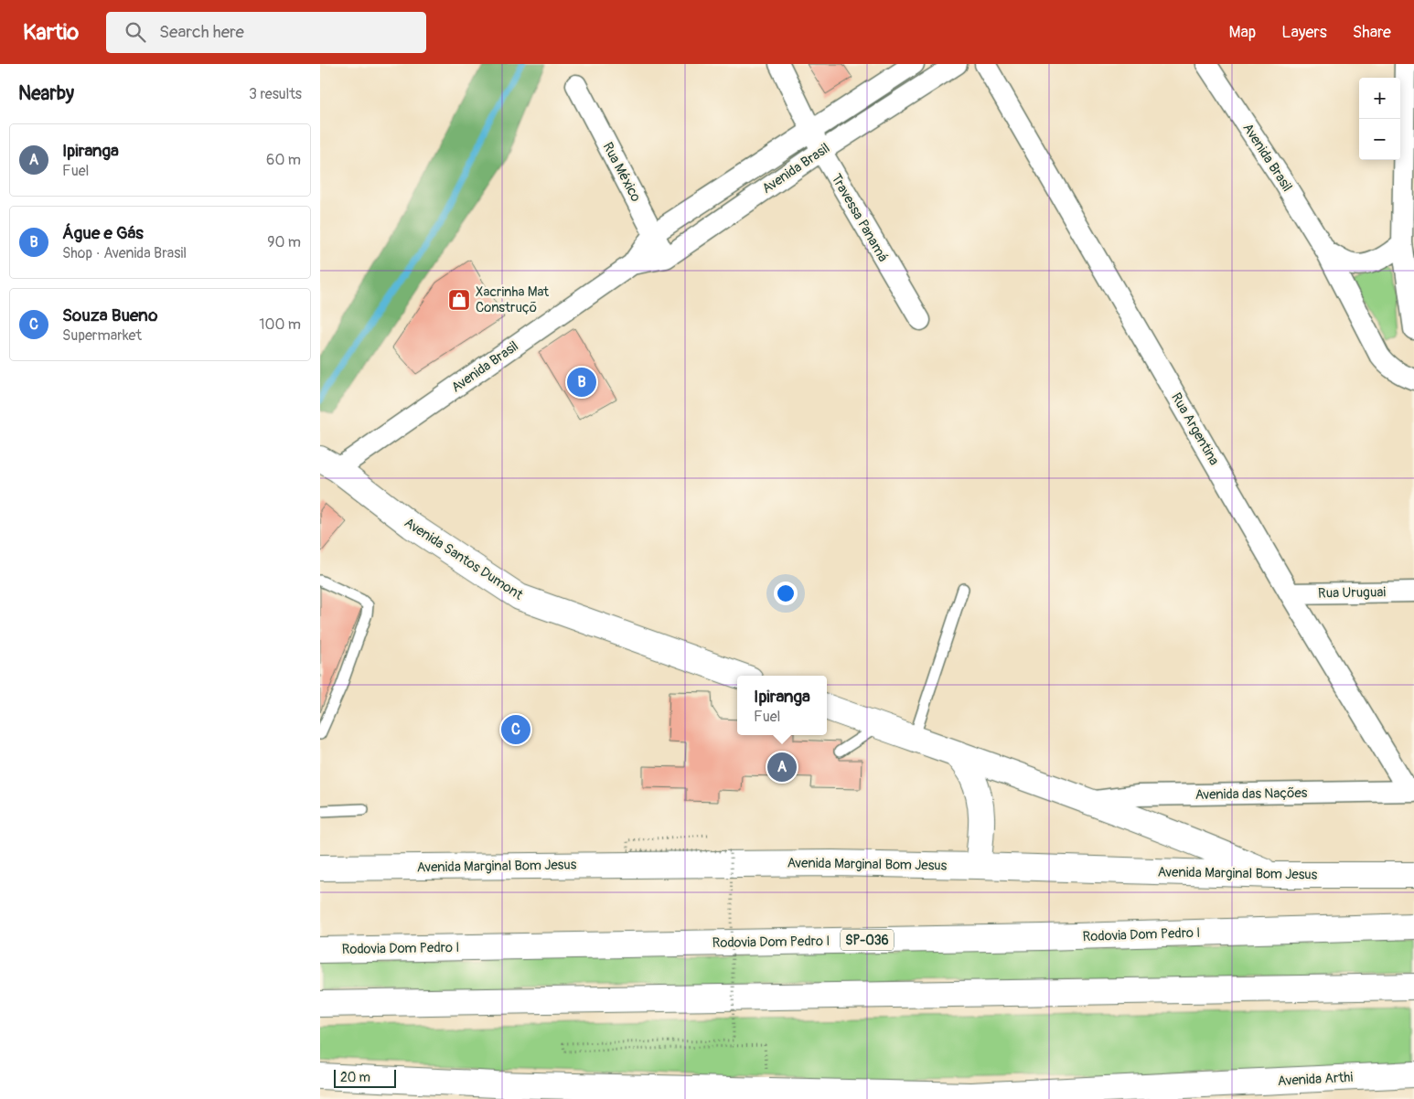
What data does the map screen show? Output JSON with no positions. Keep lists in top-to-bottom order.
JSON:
{
  "streets": {
    "main road": [
      "Avenida Santos Dumont",
      "Avenida Marginal Bom Jesus",
      "Rodovia Dom Pedro I",
      "SP-036",
      "Avenida Arthi"
    ],
    "street": [
      "Avenida Brasil",
      "Rua México",
      "Travessa Panamá",
      "Rua Argentina",
      "Rua Uruguai",
      "Avenida das Nações"
    ]
  },
  "crossings": [
    ["Avenida Brasil", "Rua México"],
    ["Avenida Brasil", "Travessa Panamá"],
    ["Avenida Brasil", "Avenida Santos Dumont"],
    ["Rua Argentina", "Rua Uruguai"],
    ["Rua Argentina", "Avenida das Nações"]
  ],
  "places": {
    "shop": ["Xacrinha Mat Construçõ"]
  },
  "scale_bar": "20 m",
  "page": {
    "header": "Kartio",
    "search": "Search here",
    "nav": ["Map", "Layers", "Share"],
    "heading": ["Nearby", "3 results"],
    "map_buttons": ["+", "−"],
    "list": [
      {
        "mark": "A",
        "name": "Ipiranga",
        "note": "Fuel",
        "value": "60 m"
      },
      {
        "mark": "B",
        "name": "Águe e Gás",
        "note": "Shop · Avenida Brasil",
        "value": "90 m"
      },
      {
        "mark": "C",
        "name": "Souza Bueno",
        "note": "Supermarket",
        "value": "100 m"
      }
    ],
    "pins": ["B", "C", "A"],
    "popup": ["Ipiranga", "Fuel"],
    "scale": "20 m"
  }
}
